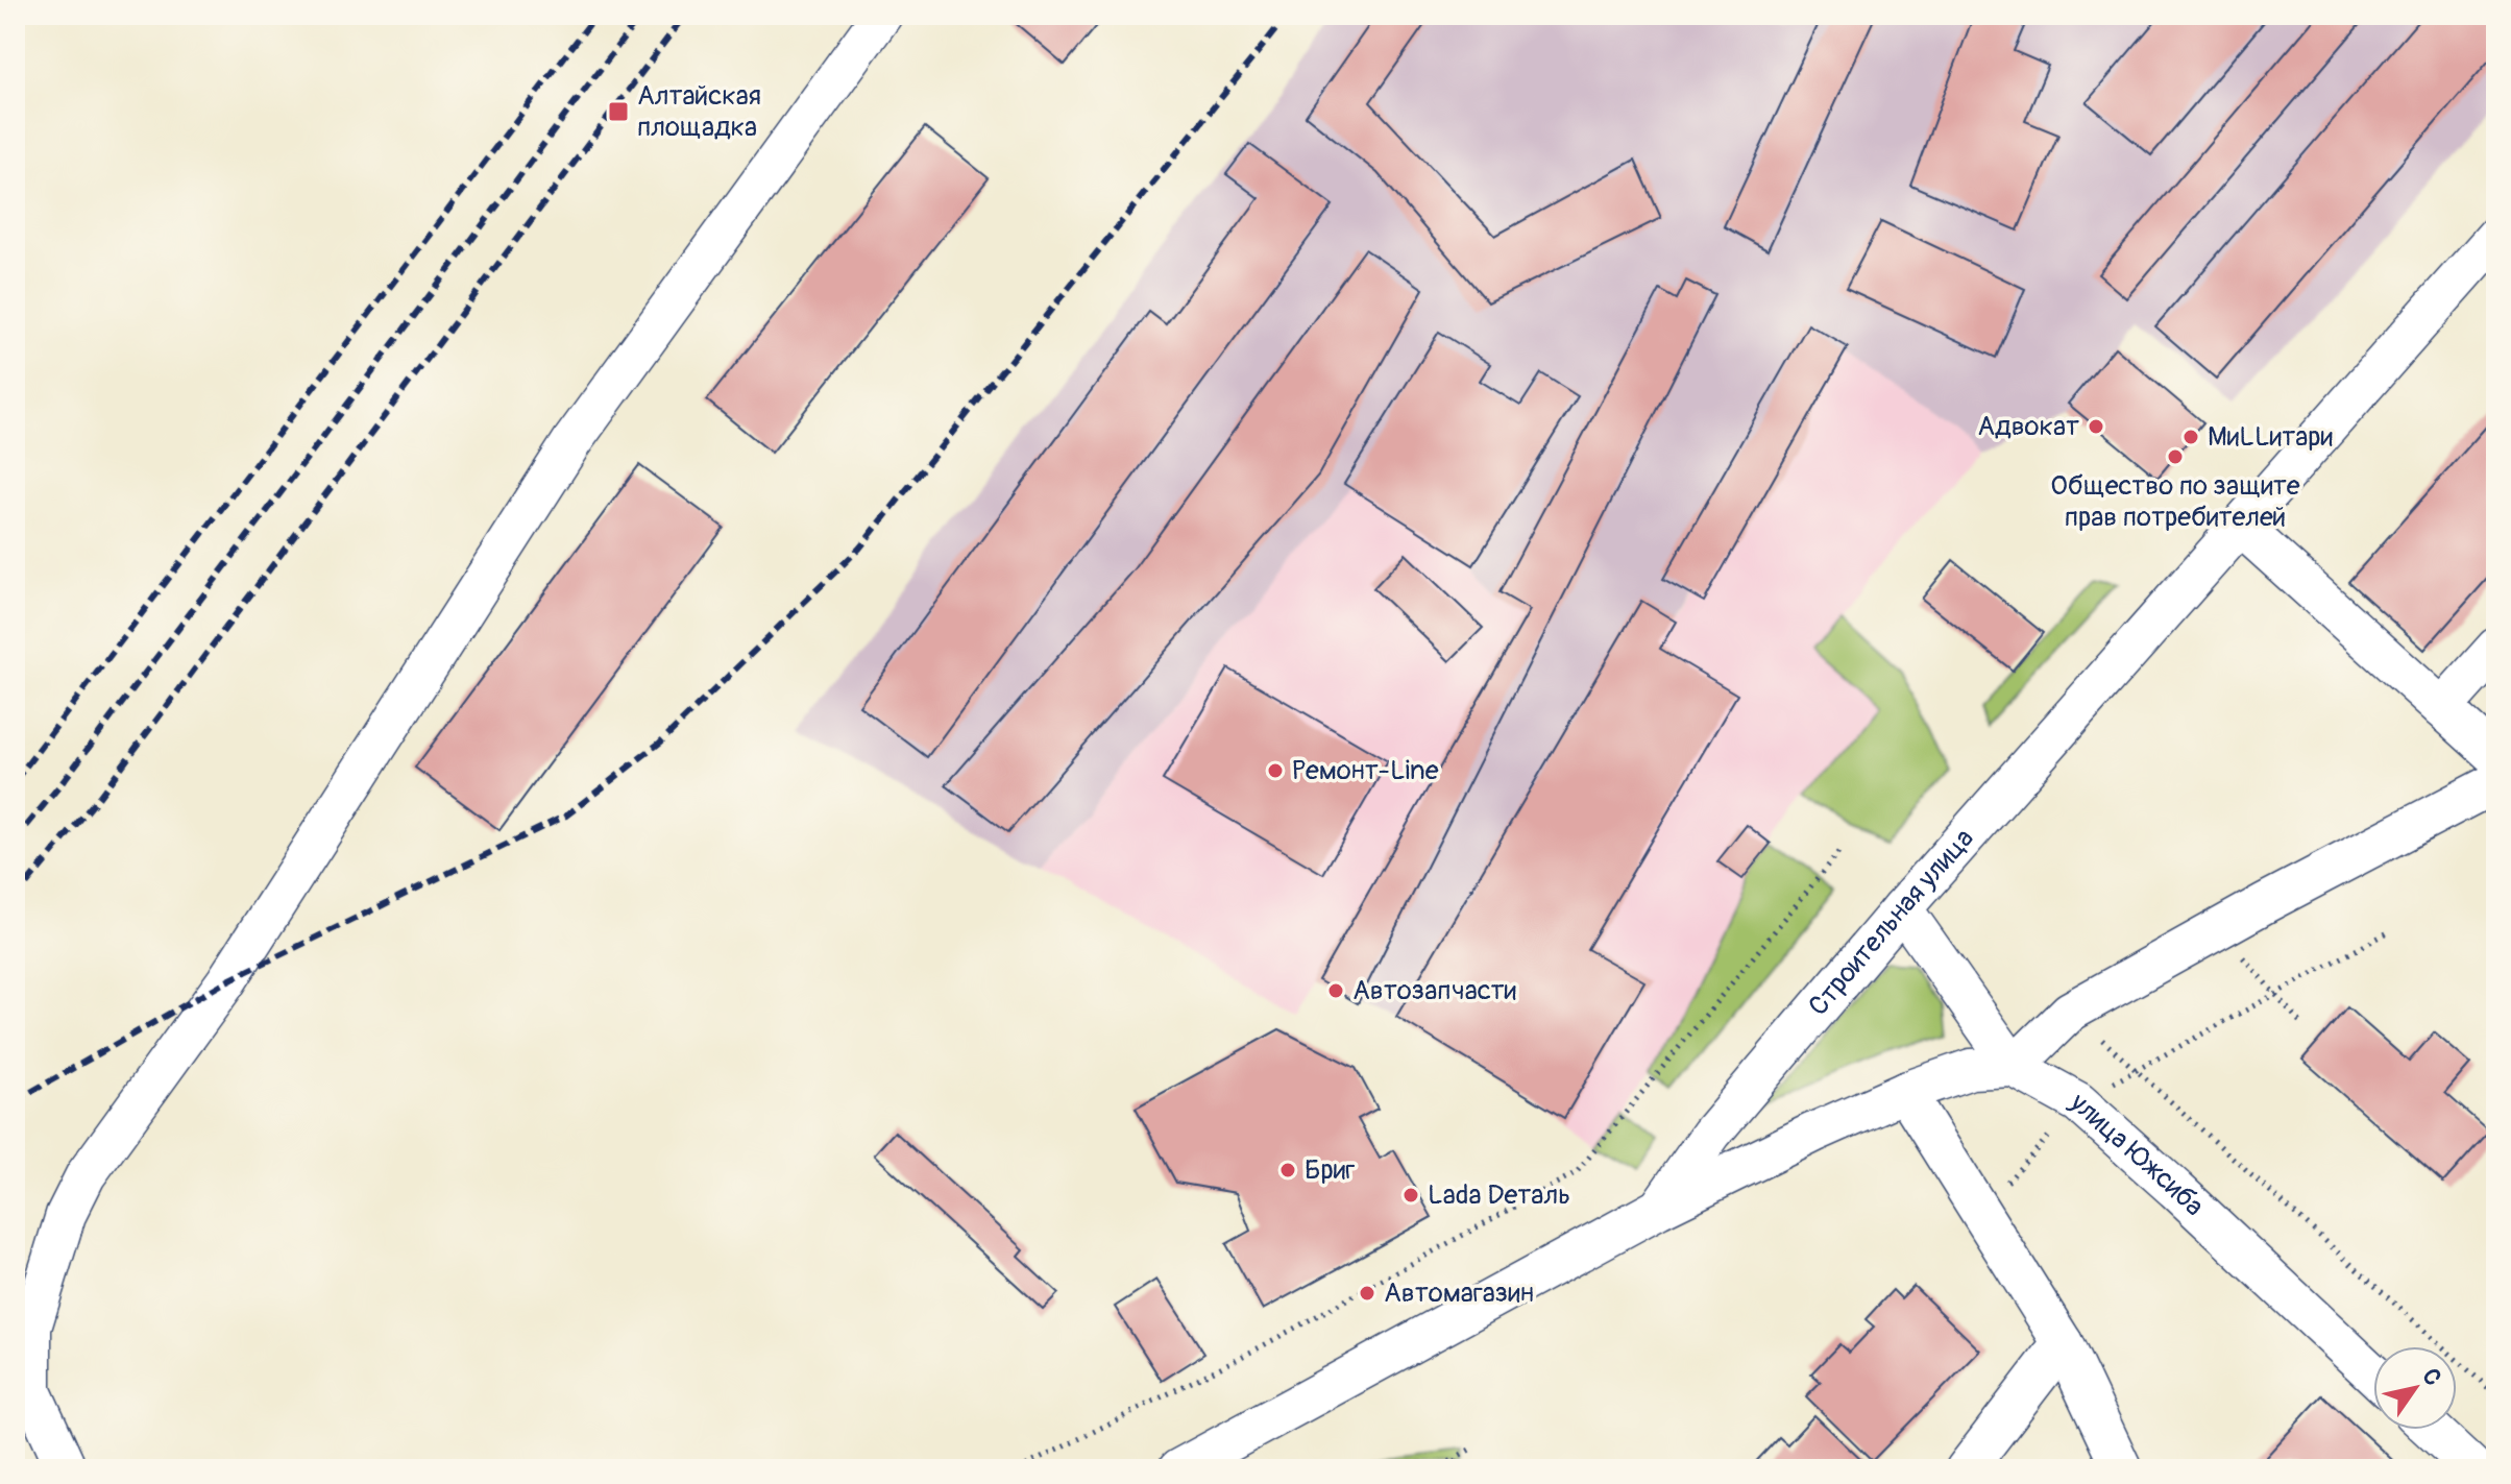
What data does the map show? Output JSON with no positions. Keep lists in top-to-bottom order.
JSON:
{
  "streets": {
    "street": ["Строительная улица", "улица Южсиба"]
  },
  "crossings": [
    ["Строительная улица", "улица Южсиба"]
  ],
  "places": {
    "transit": ["Алтайская площадка"],
    "other": [
      "Адвокат",
      "МиLLитари",
      "Общество по защите прав потребителей",
      "Ремонт-Line",
      "Автозапчасти",
      "Бриг",
      "Lada Dеталь",
      "Автомагазин"
    ]
  },
  "north": "top right"
}
